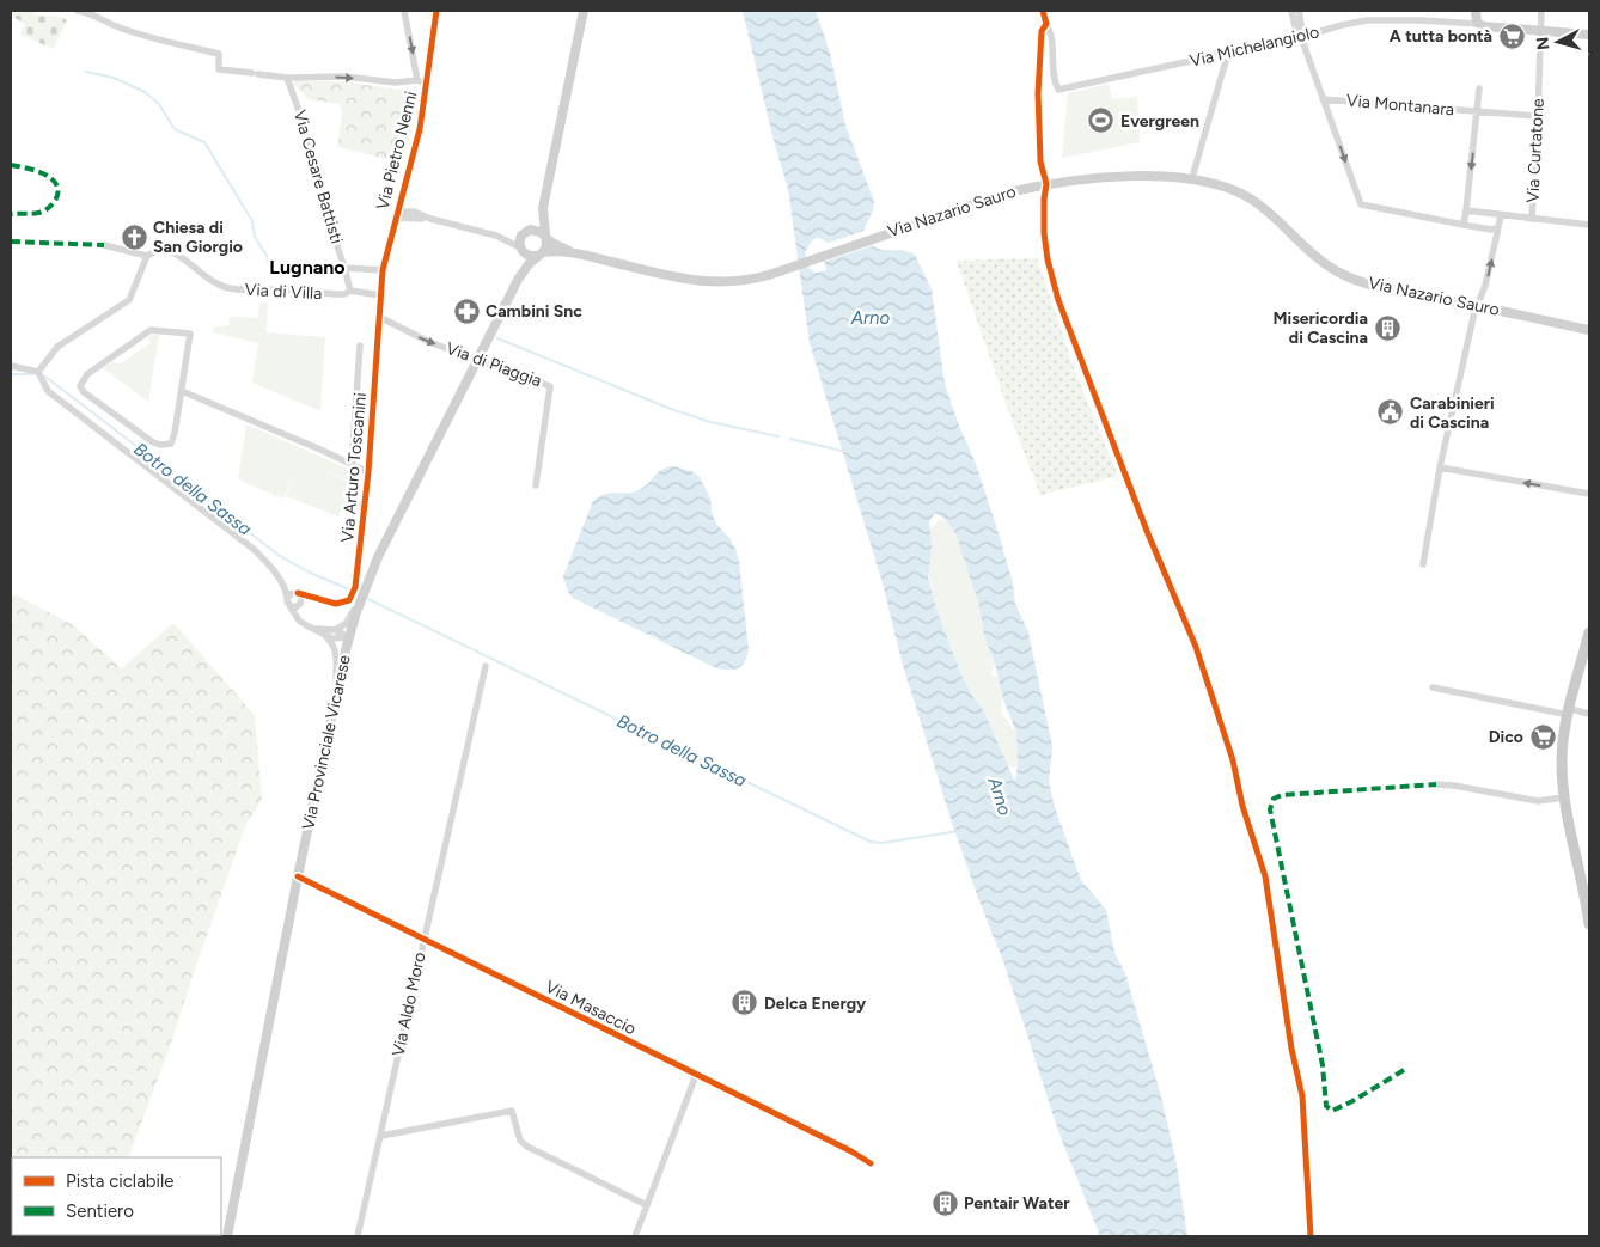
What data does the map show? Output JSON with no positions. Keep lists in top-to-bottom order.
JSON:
{
  "streets": {
    "main road": ["Via Michelangiolo", "Via Nazario Sauro", "Via Provinciale Vicarese"],
    "street": [
      "Via Montanara",
      "Via Pietro Nenni",
      "Via Curtatone",
      "Via Cesare Battisti",
      "Via di Villa",
      "Via di Piaggia",
      "Via Arturo Toscanini",
      "Via Aldo Moro",
      "Via Masaccio"
    ]
  },
  "crossings": [
    ["Via Michelangiolo", "Via Curtatone"],
    ["Via Montanara", "Via Curtatone"],
    ["Via Pietro Nenni", "Via di Villa"],
    ["Via Pietro Nenni", "Via Arturo Toscanini"],
    ["Via Cesare Battisti", "Via di Villa"],
    ["Via Nazario Sauro", "Via Provinciale Vicarese"],
    ["Via di Villa", "Via Arturo Toscanini"],
    ["Via di Piaggia", "Via Arturo Toscanini"],
    ["Via di Piaggia", "Via Provinciale Vicarese"],
    ["Via Provinciale Vicarese", "Via Masaccio"],
    ["Via Aldo Moro", "Via Masaccio"]
  ],
  "one_way": ["Via di Piaggia"],
  "districts": ["Lugnano"],
  "water": ["Arno", "Botro della Sassa"],
  "places": {
    "supermarket": ["A tutta bontà", "Dico"],
    "sports": ["Evergreen"],
    "church": ["Chiesa di San Giorgio"],
    "pharmacy": ["Cambini Snc"],
    "building": ["Misericordia di Cascina", "Delca Energy", "Pentair Water"],
    "public building": ["Carabinieri di Cascina"]
  },
  "legend": ["Pista ciclabile", "Sentiero"],
  "north": "left"
}
